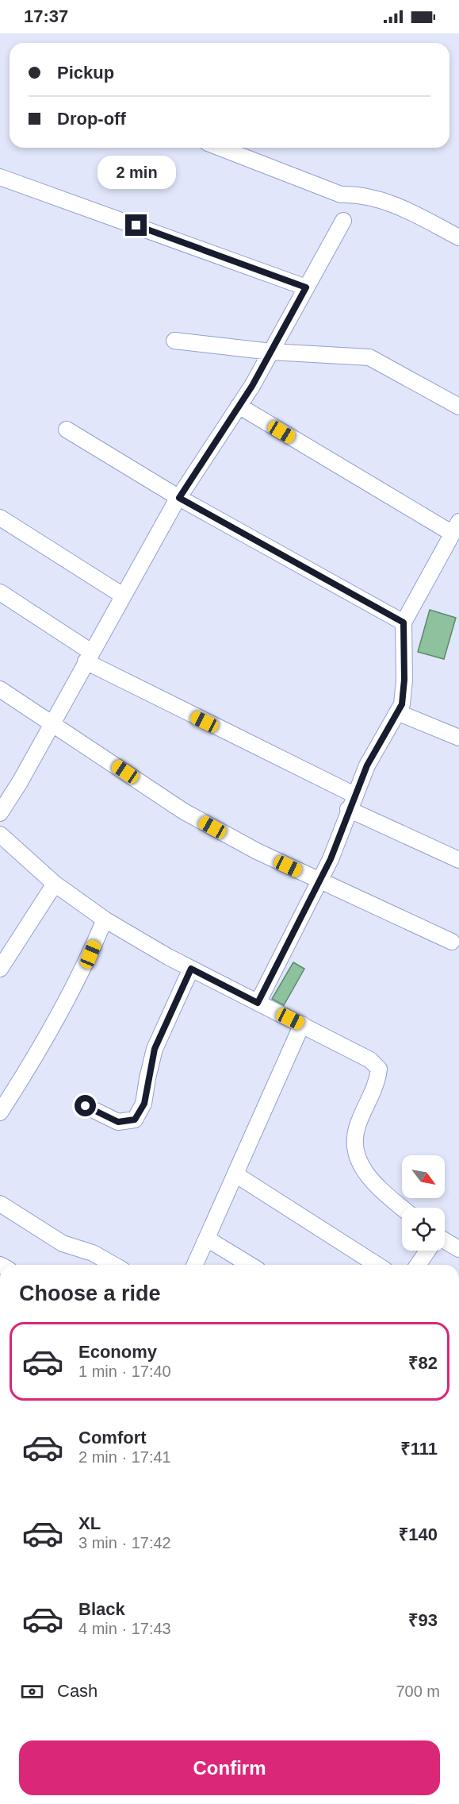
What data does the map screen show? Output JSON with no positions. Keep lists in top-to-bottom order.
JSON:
{
  "north": "bottom right",
  "page": {
    "status": "17:37",
    "banner": ["Pickup", "Drop-off"],
    "bubble": "2 min",
    "heading": "Choose a ride",
    "list": [
      {
        "name": "Economy",
        "note": "1 min · 17:40",
        "value": "₹82"
      },
      {
        "name": "Comfort",
        "note": "2 min · 17:41",
        "value": "₹111"
      },
      {
        "name": "XL",
        "note": "3 min · 17:42",
        "value": "₹140"
      },
      {
        "name": "Black",
        "note": "4 min · 17:43",
        "value": "₹93"
      }
    ],
    "pay": ["Cash", "700 m"],
    "buttons": "Confirm"
  }
}
